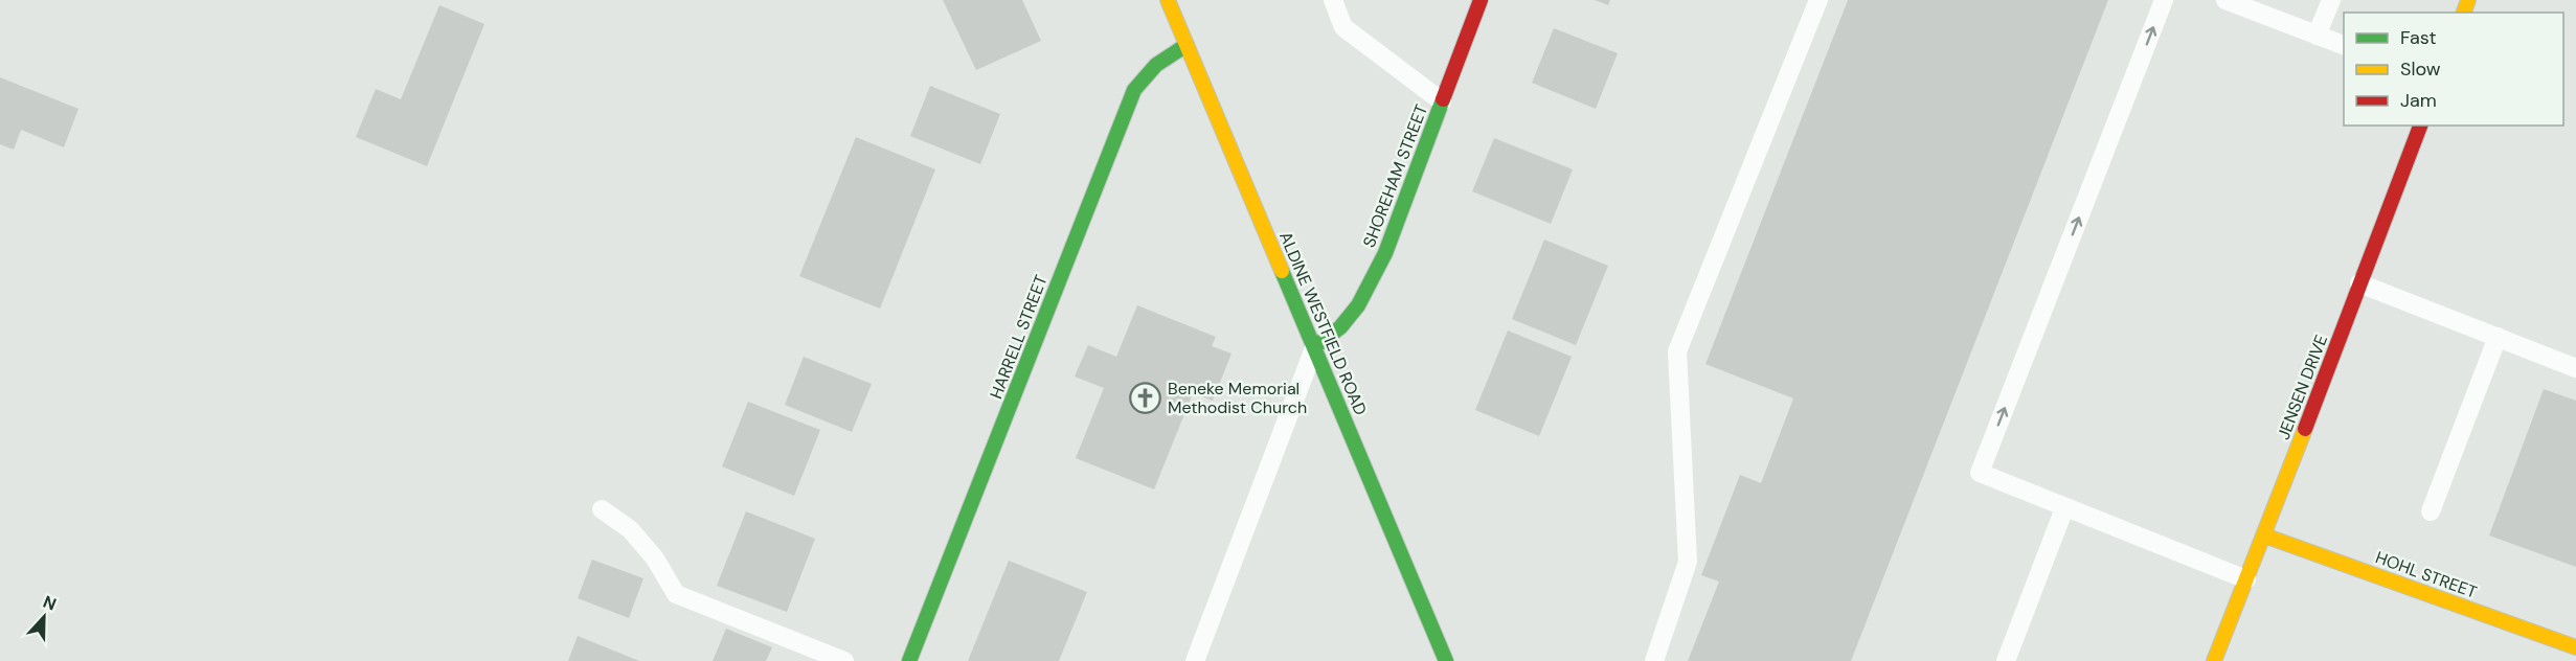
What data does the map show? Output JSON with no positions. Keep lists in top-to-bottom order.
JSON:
{
  "streets": {
    "street": [
      "SHOREHAM STREET",
      "ALDINE WESTFIELD ROAD",
      "HARRELL STREET",
      "JENSEN DRIVE",
      "HOHL STREET"
    ]
  },
  "crossings": [
    ["SHOREHAM STREET", "ALDINE WESTFIELD ROAD"],
    ["ALDINE WESTFIELD ROAD", "HARRELL STREET"],
    ["JENSEN DRIVE", "HOHL STREET"]
  ],
  "places": {
    "church": ["Beneke Memorial Methodist Church"]
  },
  "legend": ["Fast", "Slow", "Jam"],
  "north": "top"
}
